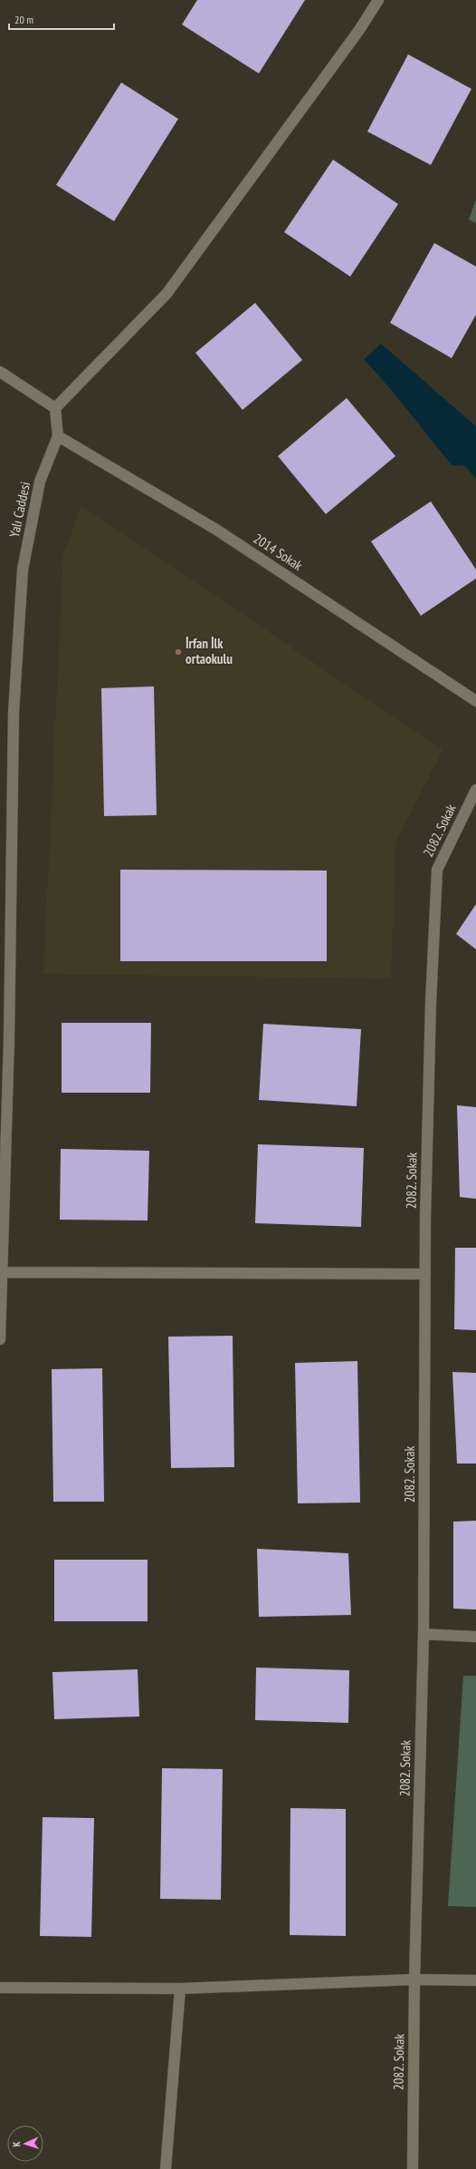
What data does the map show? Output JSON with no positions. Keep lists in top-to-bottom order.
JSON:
{
  "streets": {
    "street": ["Yalı Caddesi", "2014 Sokak", "2082. Sokak"]
  },
  "crossings": [
    ["Yalı Caddesi", "2014 Sokak"]
  ],
  "places": ["İrfan İlk ortaokulu"],
  "scale_bar": "20 m",
  "north": "left"
}
